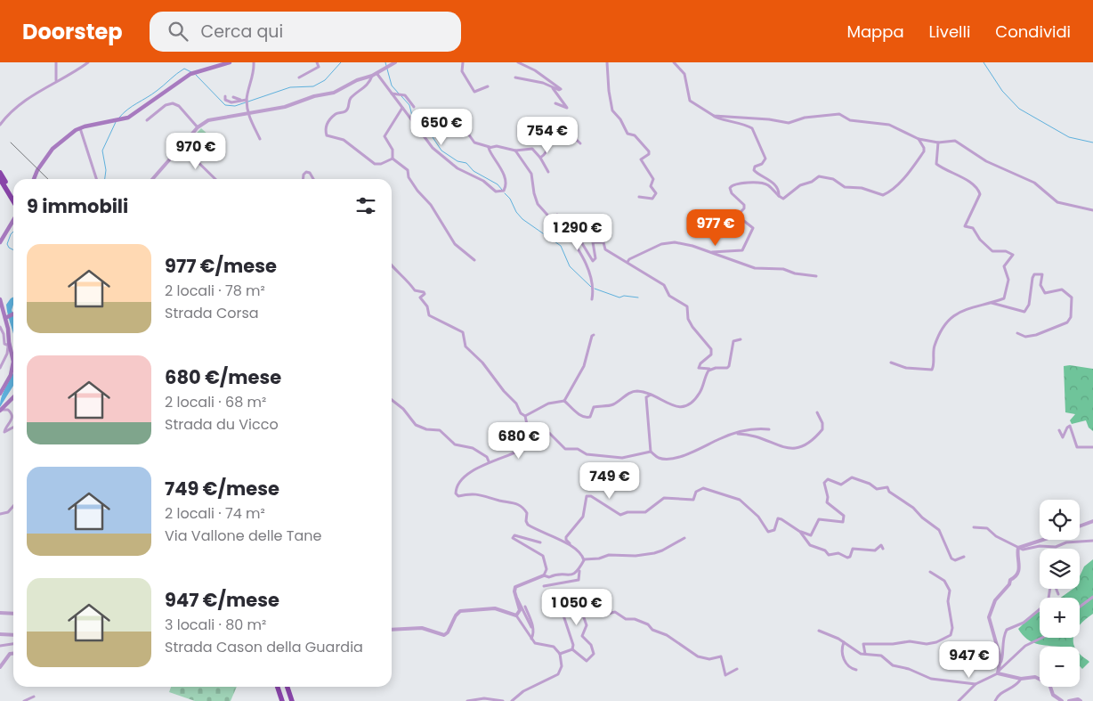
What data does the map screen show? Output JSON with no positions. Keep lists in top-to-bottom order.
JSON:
{
  "page": {
    "header": "Doorstep",
    "search": "Cerca qui",
    "nav": ["Mappa", "Livelli", "Condividi"],
    "price": [
      "650 €",
      "754 €",
      "970 €",
      "977 €",
      "1 290 €",
      "680 €",
      "749 €",
      "1 050 €",
      "947 €"
    ],
    "heading": "9 immobili",
    "list": [
      {
        "name": "977 €/mese",
        "note": "2 locali · 78 m² · Strada Corsa"
      },
      {
        "name": "680 €/mese",
        "note": "2 locali · 68 m² · Strada du Vicco"
      },
      {
        "name": "749 €/mese",
        "note": "2 locali · 74 m² · Via Vallone delle Tane"
      },
      {
        "name": "947 €/mese",
        "note": "3 locali · 80 m² · Strada Cason della Guardia"
      }
    ],
    "map_buttons": ["+", "−"]
  }
}
